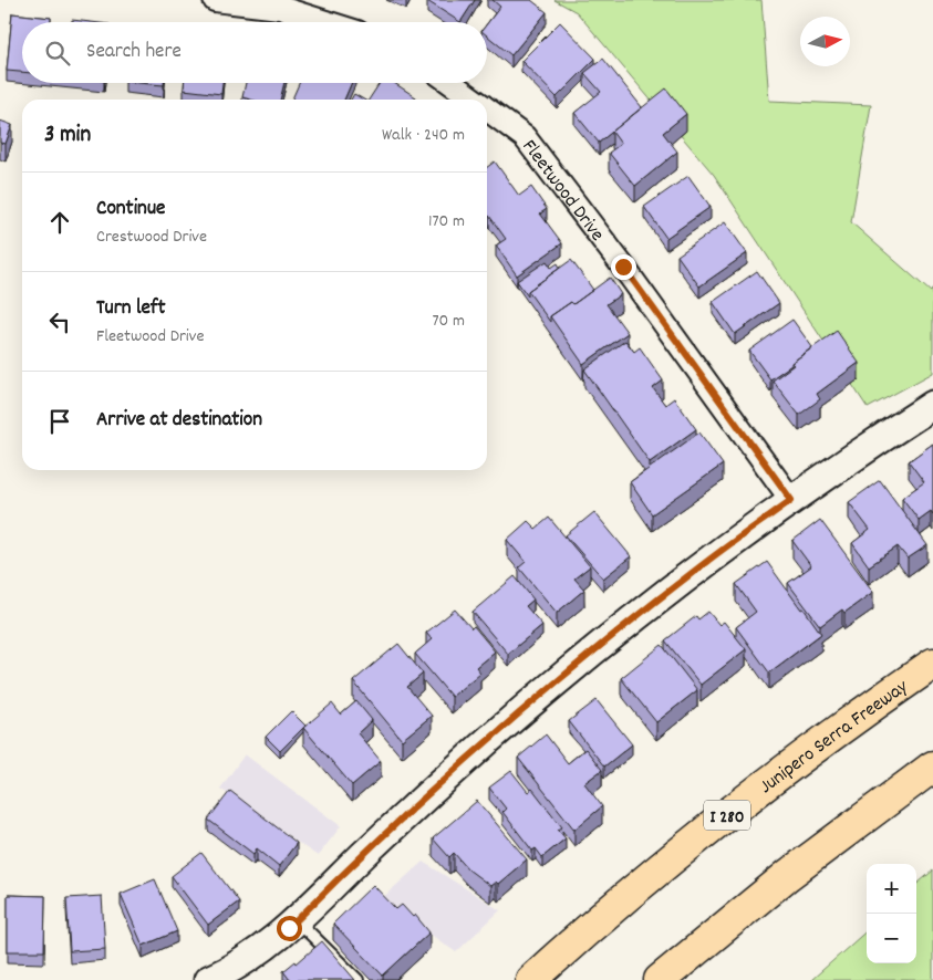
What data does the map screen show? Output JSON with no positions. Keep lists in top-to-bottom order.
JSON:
{
  "streets": {
    "highway": ["Junipero Serra Freeway", "I 280"],
    "street": ["Fleetwood Drive"]
  },
  "north": "right",
  "page": {
    "search": "Search here",
    "heading": ["3 min", "Walk · 240 m"],
    "list": [
      ["Continue", "Crestwood Drive", "170 m"],
      ["Turn left", "Fleetwood Drive", "70 m"],
      "Arrive at destination"
    ],
    "map_buttons": ["+", "−"]
  }
}
